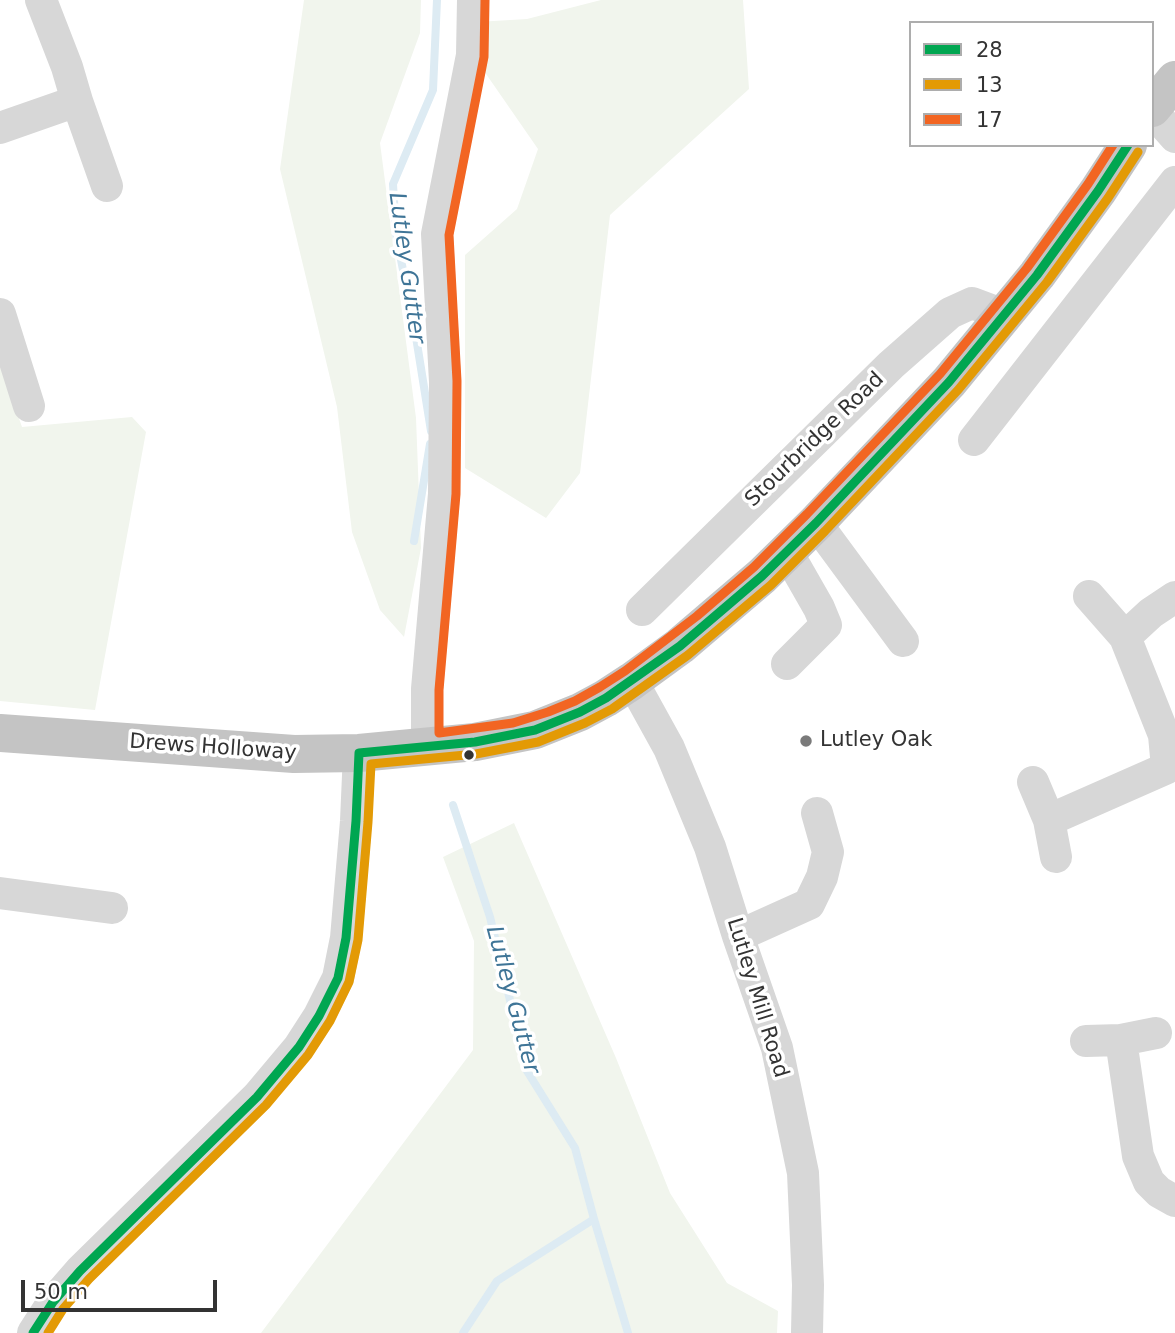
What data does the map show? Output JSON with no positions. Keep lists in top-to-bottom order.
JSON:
{
  "streets": {
    "highway": ["Drews Holloway"],
    "street": ["Stourbridge Road", "Lutley Mill Road"]
  },
  "water": ["Lutley Gutter"],
  "places": ["Lutley Oak"],
  "lines": ["transit line 17", "transit line 28", "transit line 13"],
  "legend": ["28", "13", "17"],
  "scale_bar": "50 m"
}
